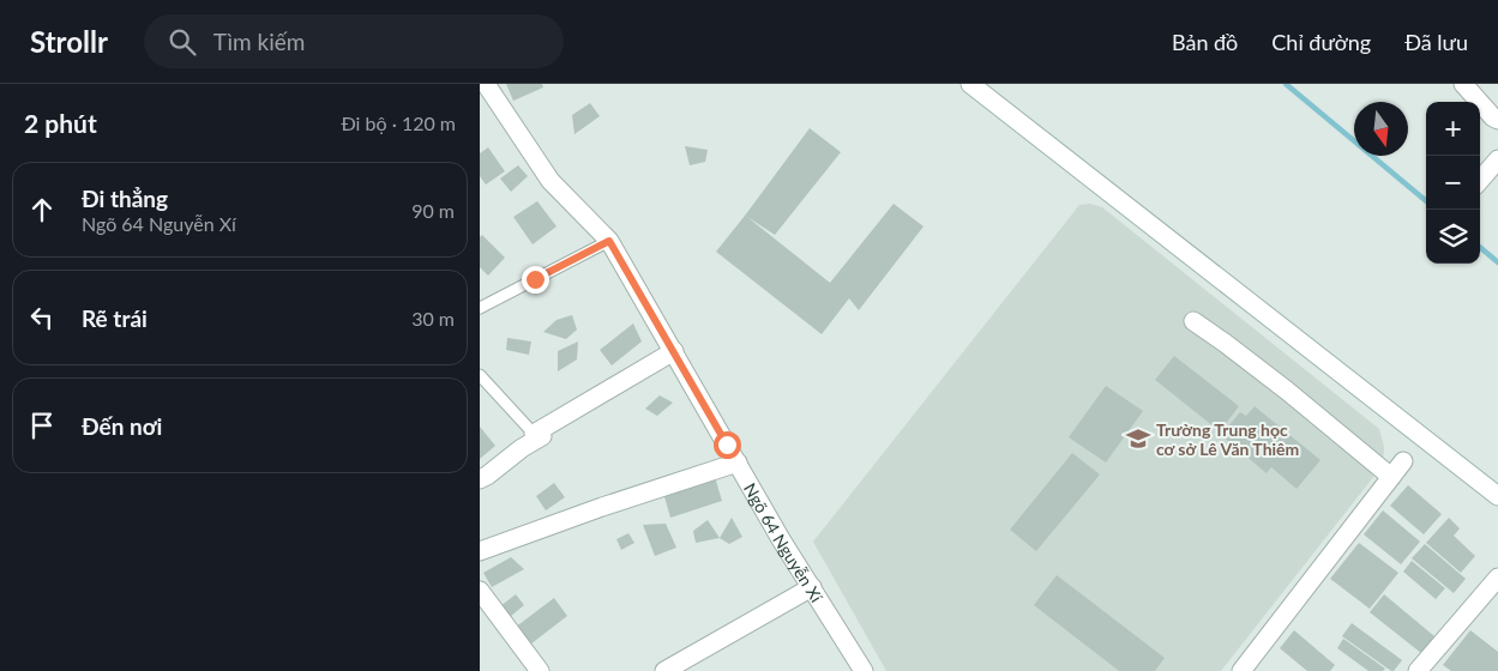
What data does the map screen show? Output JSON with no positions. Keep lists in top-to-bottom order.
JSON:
{
  "streets": {
    "street": ["Ngõ 64 Nguyễn Xí"]
  },
  "places": {
    "school or university": ["Trường Trung học cơ sở Lê Văn Thiêm"]
  },
  "north": "bottom",
  "page": {
    "header": "Strollr",
    "search": "Tìm kiếm",
    "nav": ["Bản đồ", "Chỉ đường", "Đã lưu"],
    "heading": ["2 phút", "Đi bộ · 120 m"],
    "map_buttons": ["+", "−"],
    "list": [
      ["Đi thẳng", "Ngõ 64 Nguyễn Xí", "90 m"],
      ["Rẽ trái", "30 m"],
      "Đến nơi"
    ]
  }
}
